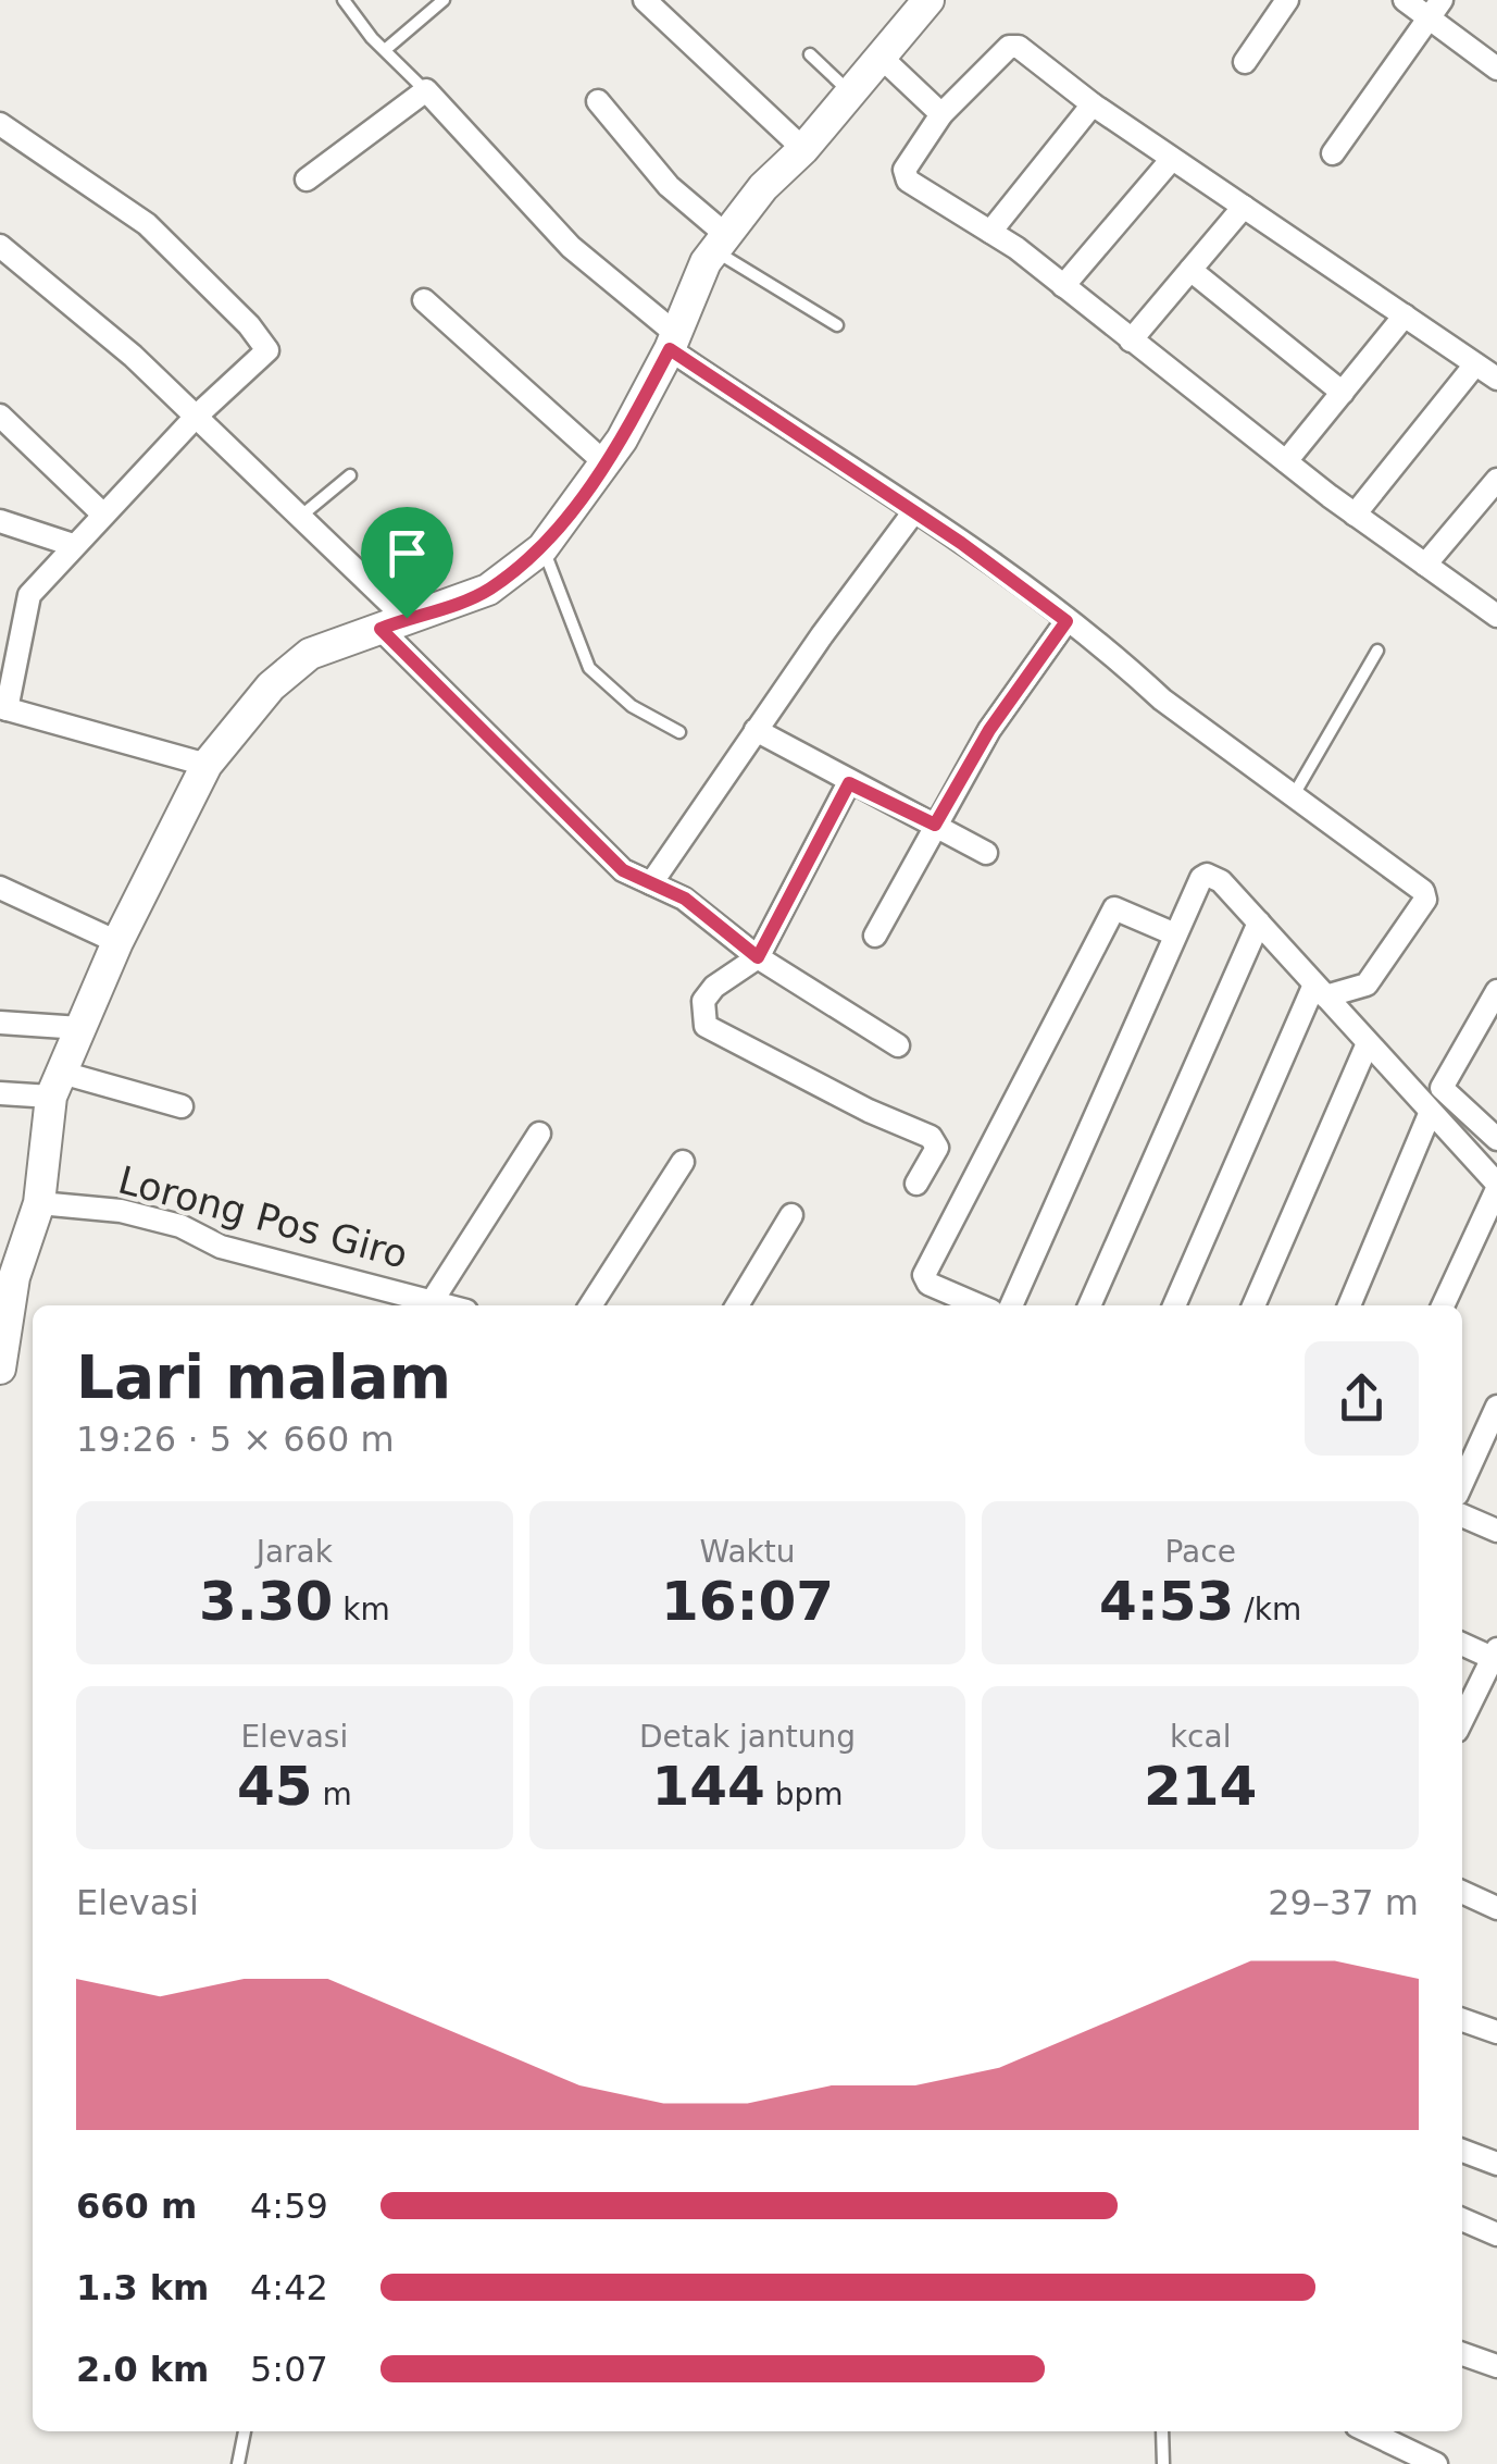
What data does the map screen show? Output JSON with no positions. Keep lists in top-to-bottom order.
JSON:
{
  "streets": {
    "street": ["Lorong Pos Giro"]
  },
  "page": {
    "heading": ["Lari malam", "19:26 · 5 × 660 m"],
    "stats": [
      ["Jarak", "3.30 km"],
      ["Waktu", "16:07"],
      ["Pace", "4:53 /km"],
      ["Elevasi", "45 m"],
      ["Detak jantung", "144 bpm"],
      ["kcal", "214"]
    ],
    "chart": ["Elevasi", "29–37 m"],
    "list": [
      {
        "name": "660 m",
        "note": "4:59"
      },
      {
        "name": "1.3 km",
        "note": "4:42"
      },
      {
        "name": "2.0 km",
        "note": "5:07"
      }
    ]
  }
}
